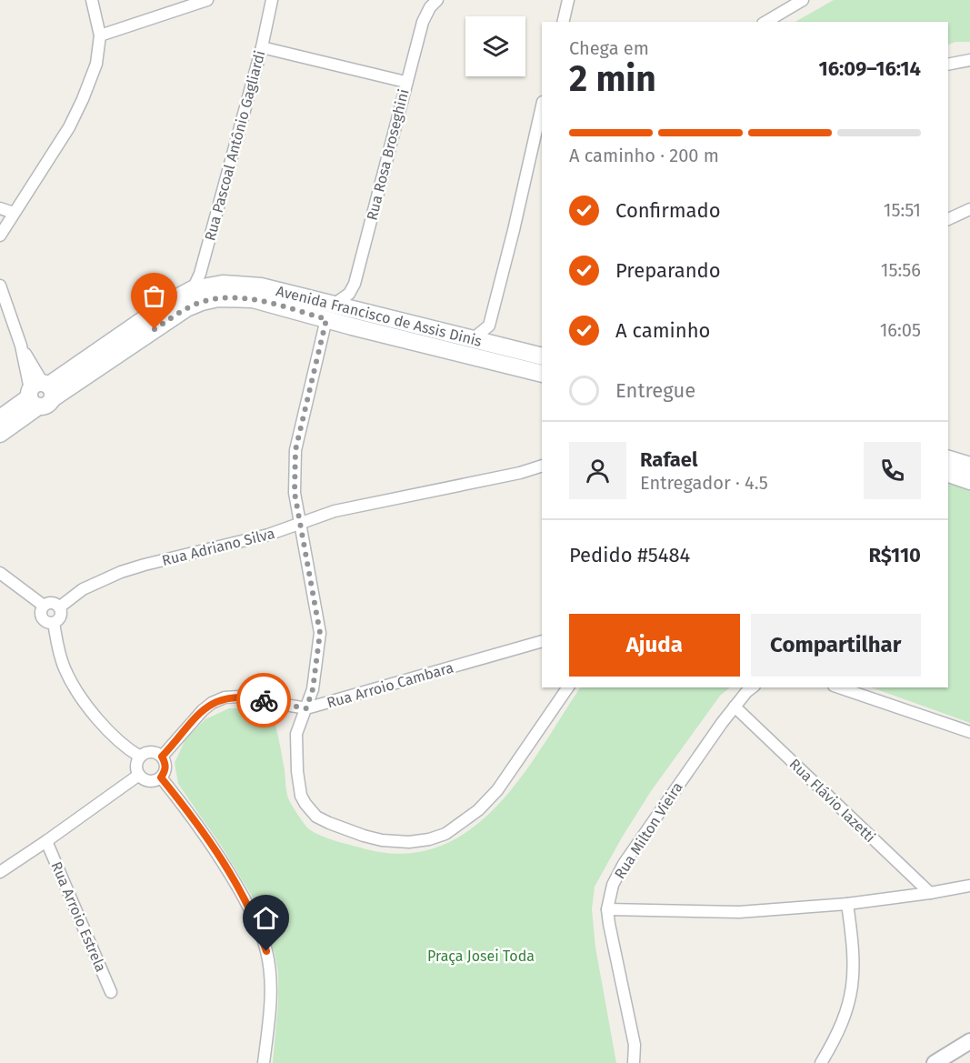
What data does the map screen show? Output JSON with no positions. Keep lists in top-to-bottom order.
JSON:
{
  "streets": {
    "main road": ["Avenida Francisco de Assis Dinis"],
    "street": [
      "Rua Pascoal Antônio Gagliardi",
      "Rua Rosa Broseghini",
      "Rua Adriano Silva",
      "Rua Arroio Cambara",
      "Rua Flávio Iazetti",
      "Rua Milton Vieira",
      "Rua Arroio Estrela"
    ]
  },
  "crossings": [
    ["Rua Pascoal Antônio Gagliardi", "Avenida Francisco de Assis Dinis"],
    ["Rua Rosa Broseghini", "Avenida Francisco de Assis Dinis"],
    ["Rua Flávio Iazetti", "Rua Milton Vieira"]
  ],
  "parks": ["Praça Josei Toda"],
  "page": {
    "heading": ["2 min", "Chega em", "16:09–16:14"],
    "panel": [
      "Rafael",
      "Entregador · 4.5",
      "Pedido #5484",
      "R$110"
    ],
    "bar": "A caminho · 200 m",
    "list": [
      ["Confirmado", "15:51"],
      ["Preparando", "15:56"],
      ["A caminho", "16:05"],
      "Entregue"
    ],
    "buttons": ["Ajuda", "Compartilhar"]
  }
}
